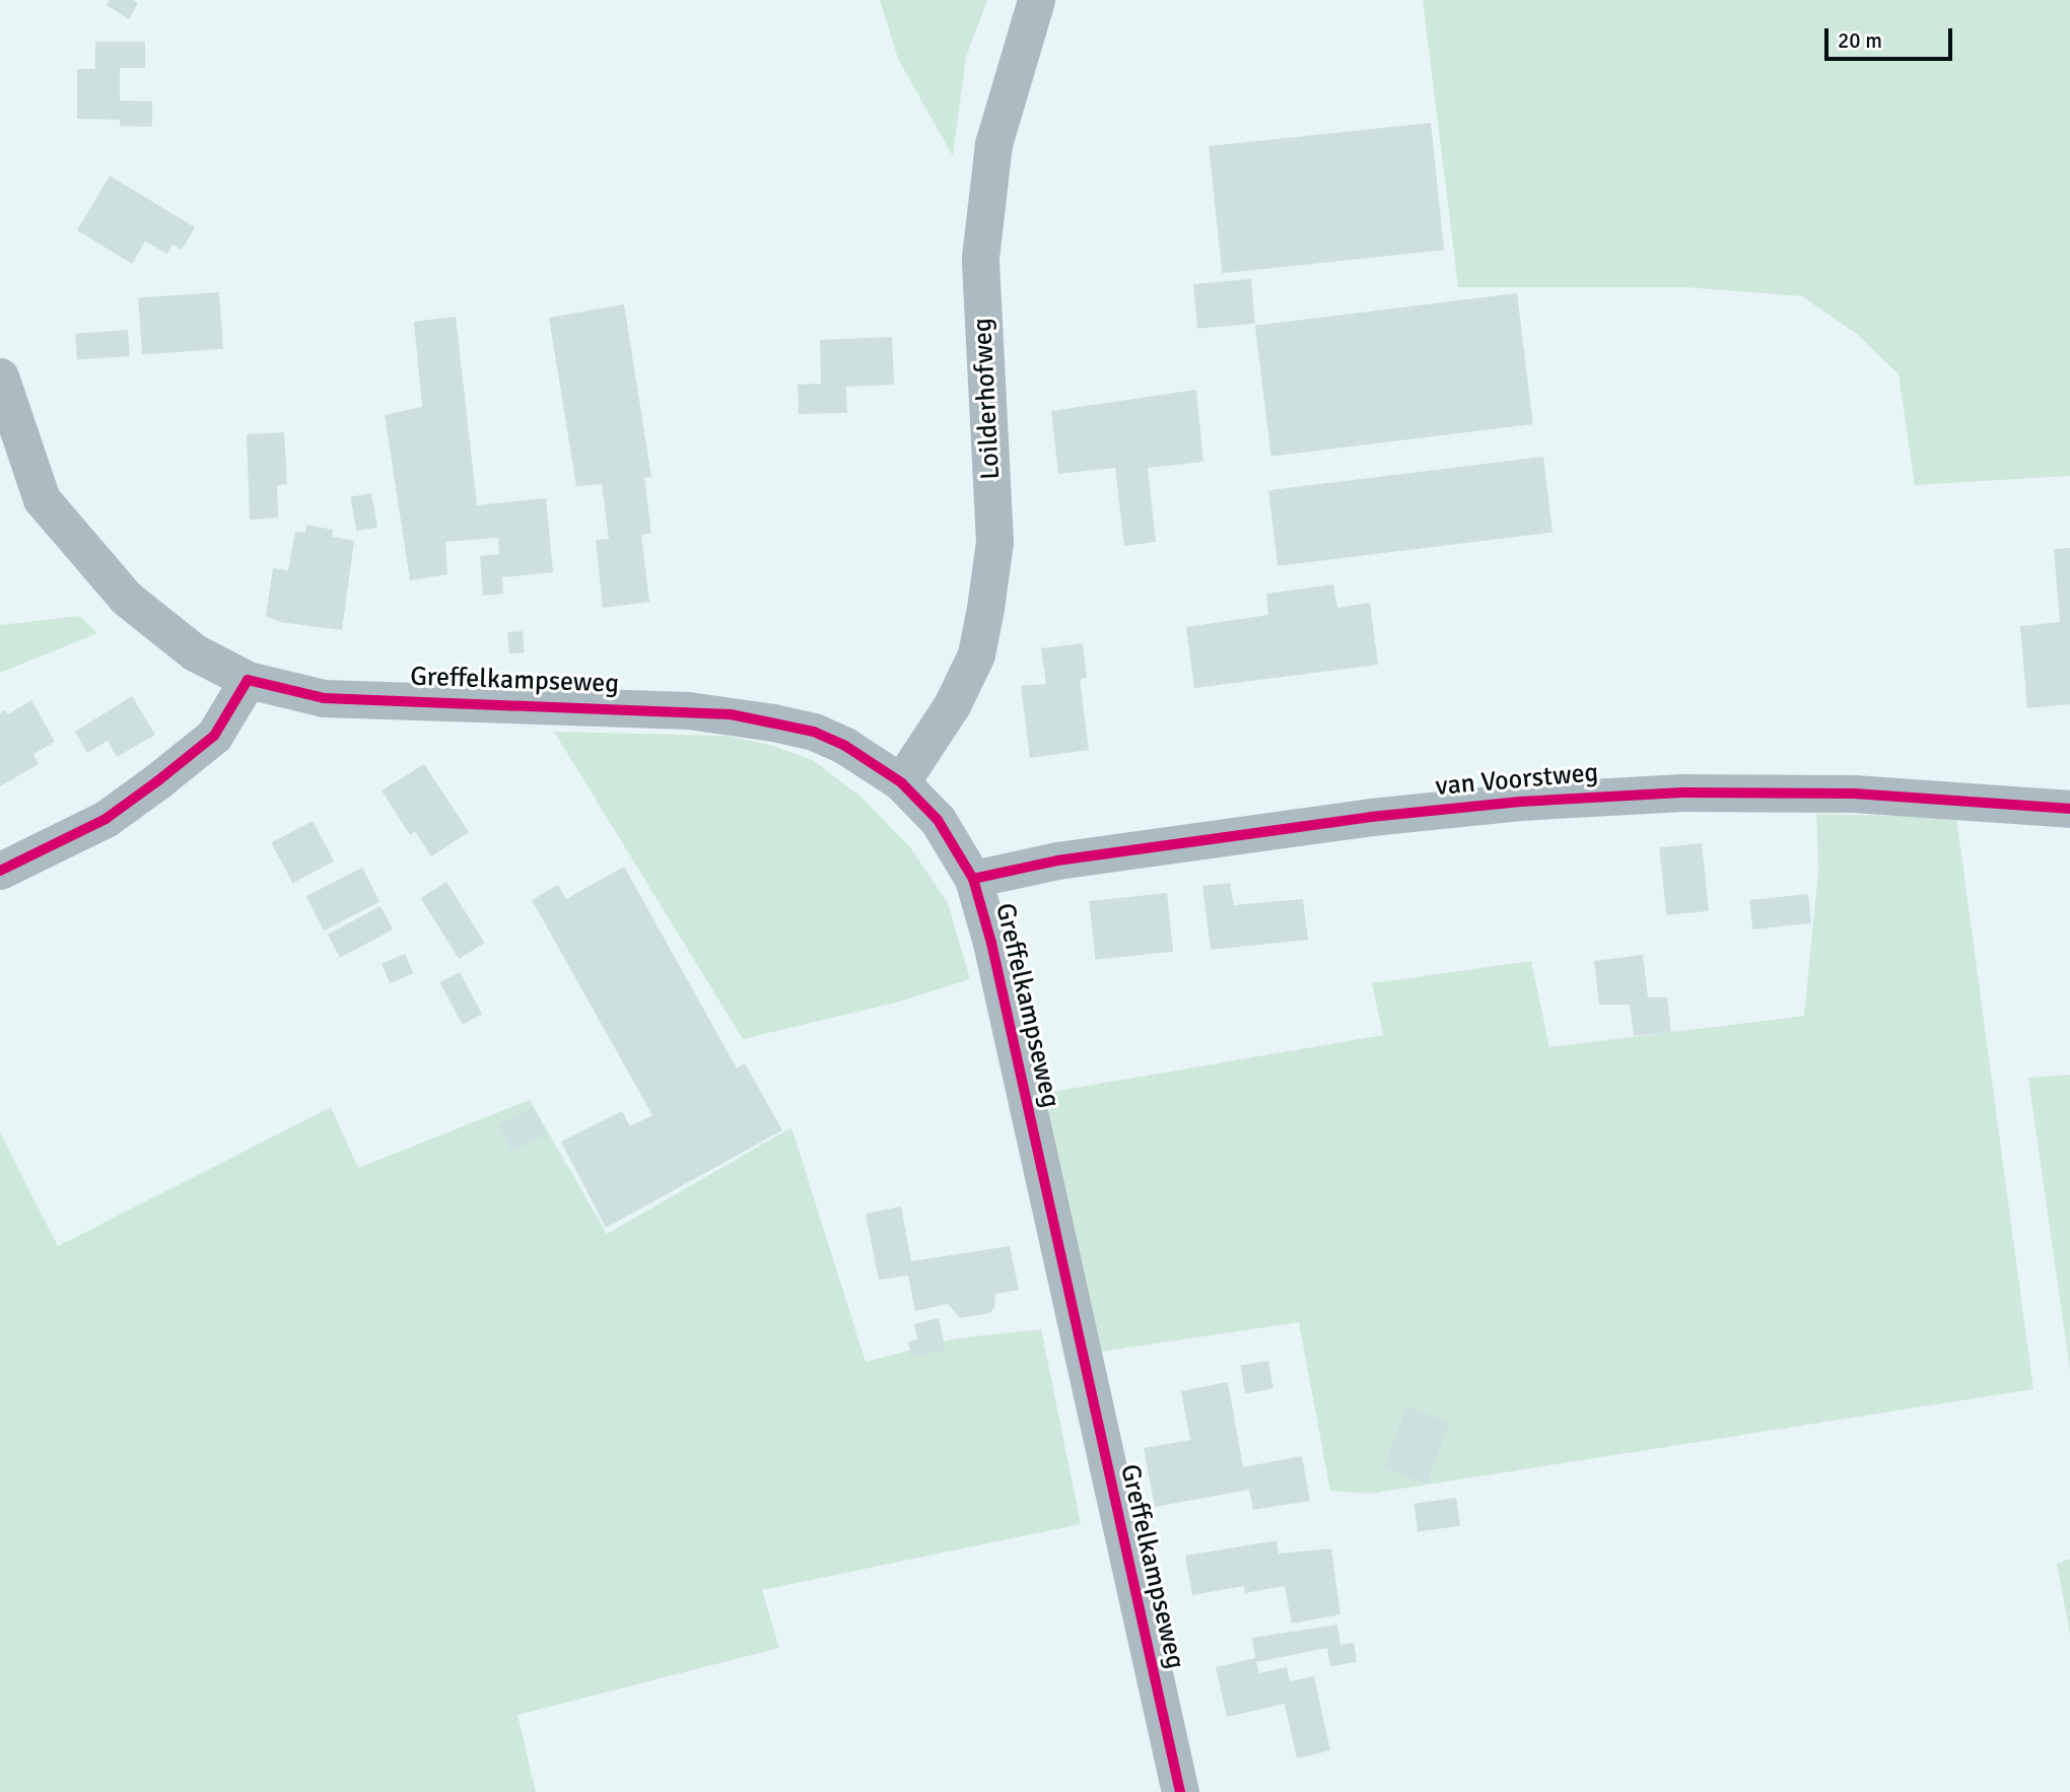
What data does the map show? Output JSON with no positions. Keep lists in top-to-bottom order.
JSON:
{
  "streets": {
    "street": ["Loilderhofweg", "Greffelkampseweg", "van Voorstweg"]
  },
  "crossings": [
    ["Loilderhofweg", "Greffelkampseweg"],
    ["Greffelkampseweg", "van Voorstweg"]
  ],
  "scale_bar": "20 m"
}
